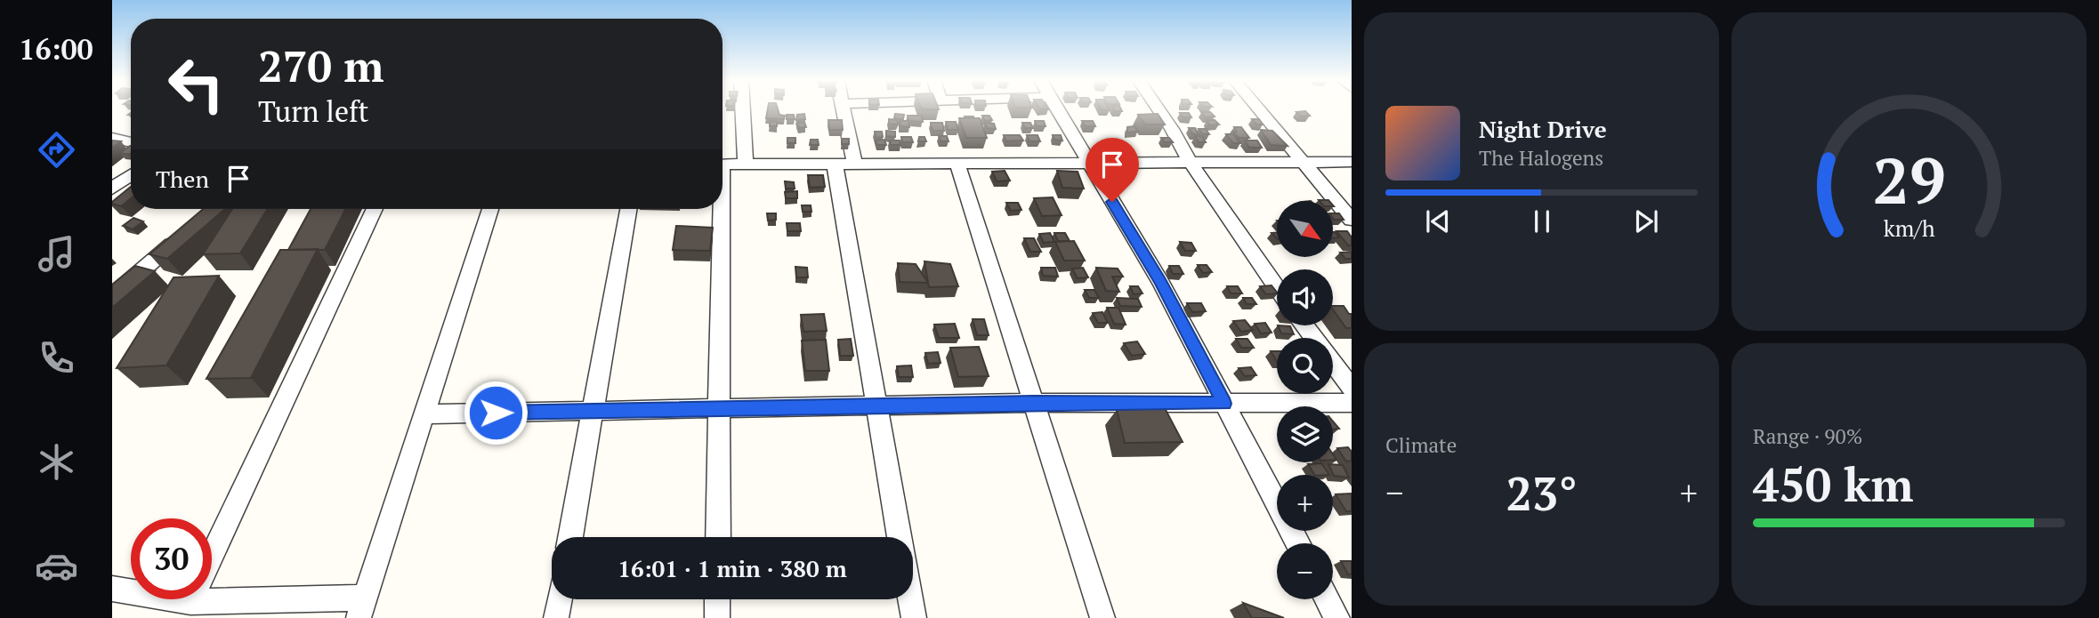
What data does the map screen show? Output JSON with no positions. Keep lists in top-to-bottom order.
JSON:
{
  "north": "bottom right",
  "page": {
    "tabs": "16:00",
    "turn": ["270 m", "Turn left"],
    "song": ["Night Drive", "The Halogens"],
    "then": "Then",
    "map_buttons": ["+", "−"],
    "tile": [
      "Climate",
      ["Range · 90%", "450 km"]
    ],
    "heat": ["−", "23°", "+"],
    "limit": "30",
    "trip": "16:01 · 1 min · 380 m",
    "gauge": ["29", "km/h"]
  }
}
